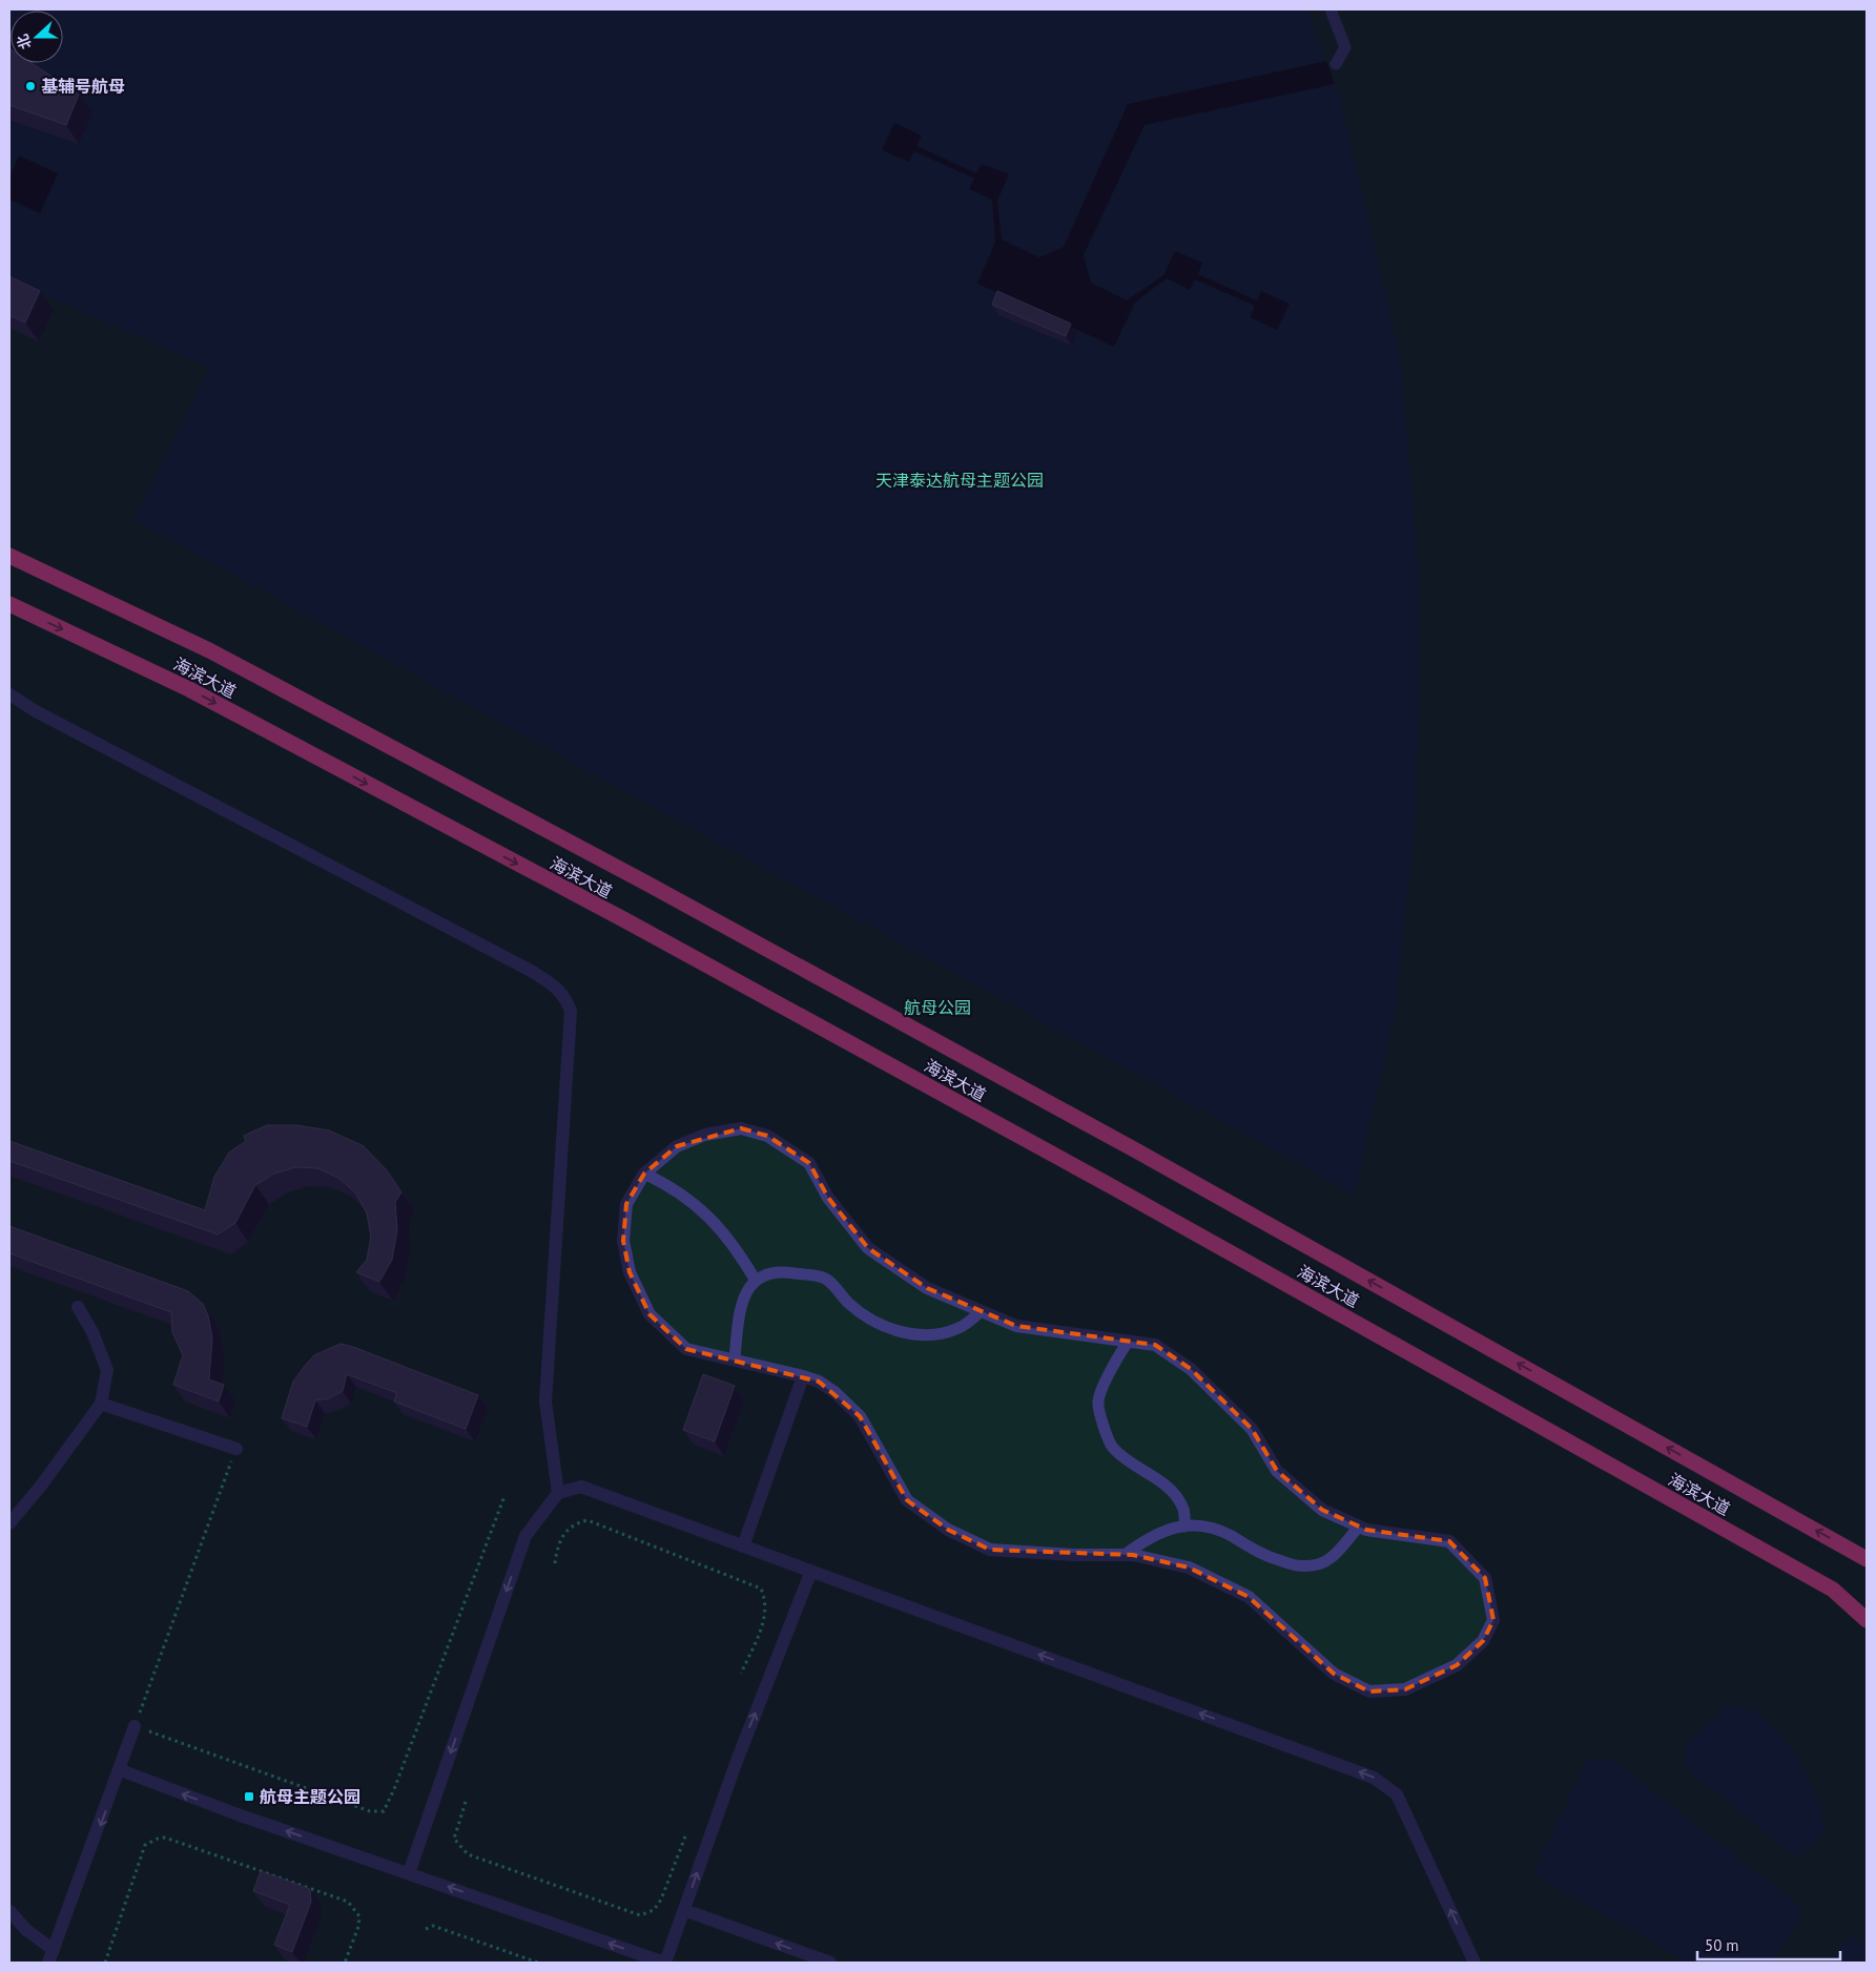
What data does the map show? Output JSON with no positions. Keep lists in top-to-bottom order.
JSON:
{
  "streets": {
    "highway": ["海滨大道"]
  },
  "parks": ["天津泰达航母主题公园", "航母公园"],
  "places": {
    "other": ["基辅号航母"],
    "transit": ["航母主题公园"]
  },
  "scale_bar": "50 m",
  "north": "left"
}
